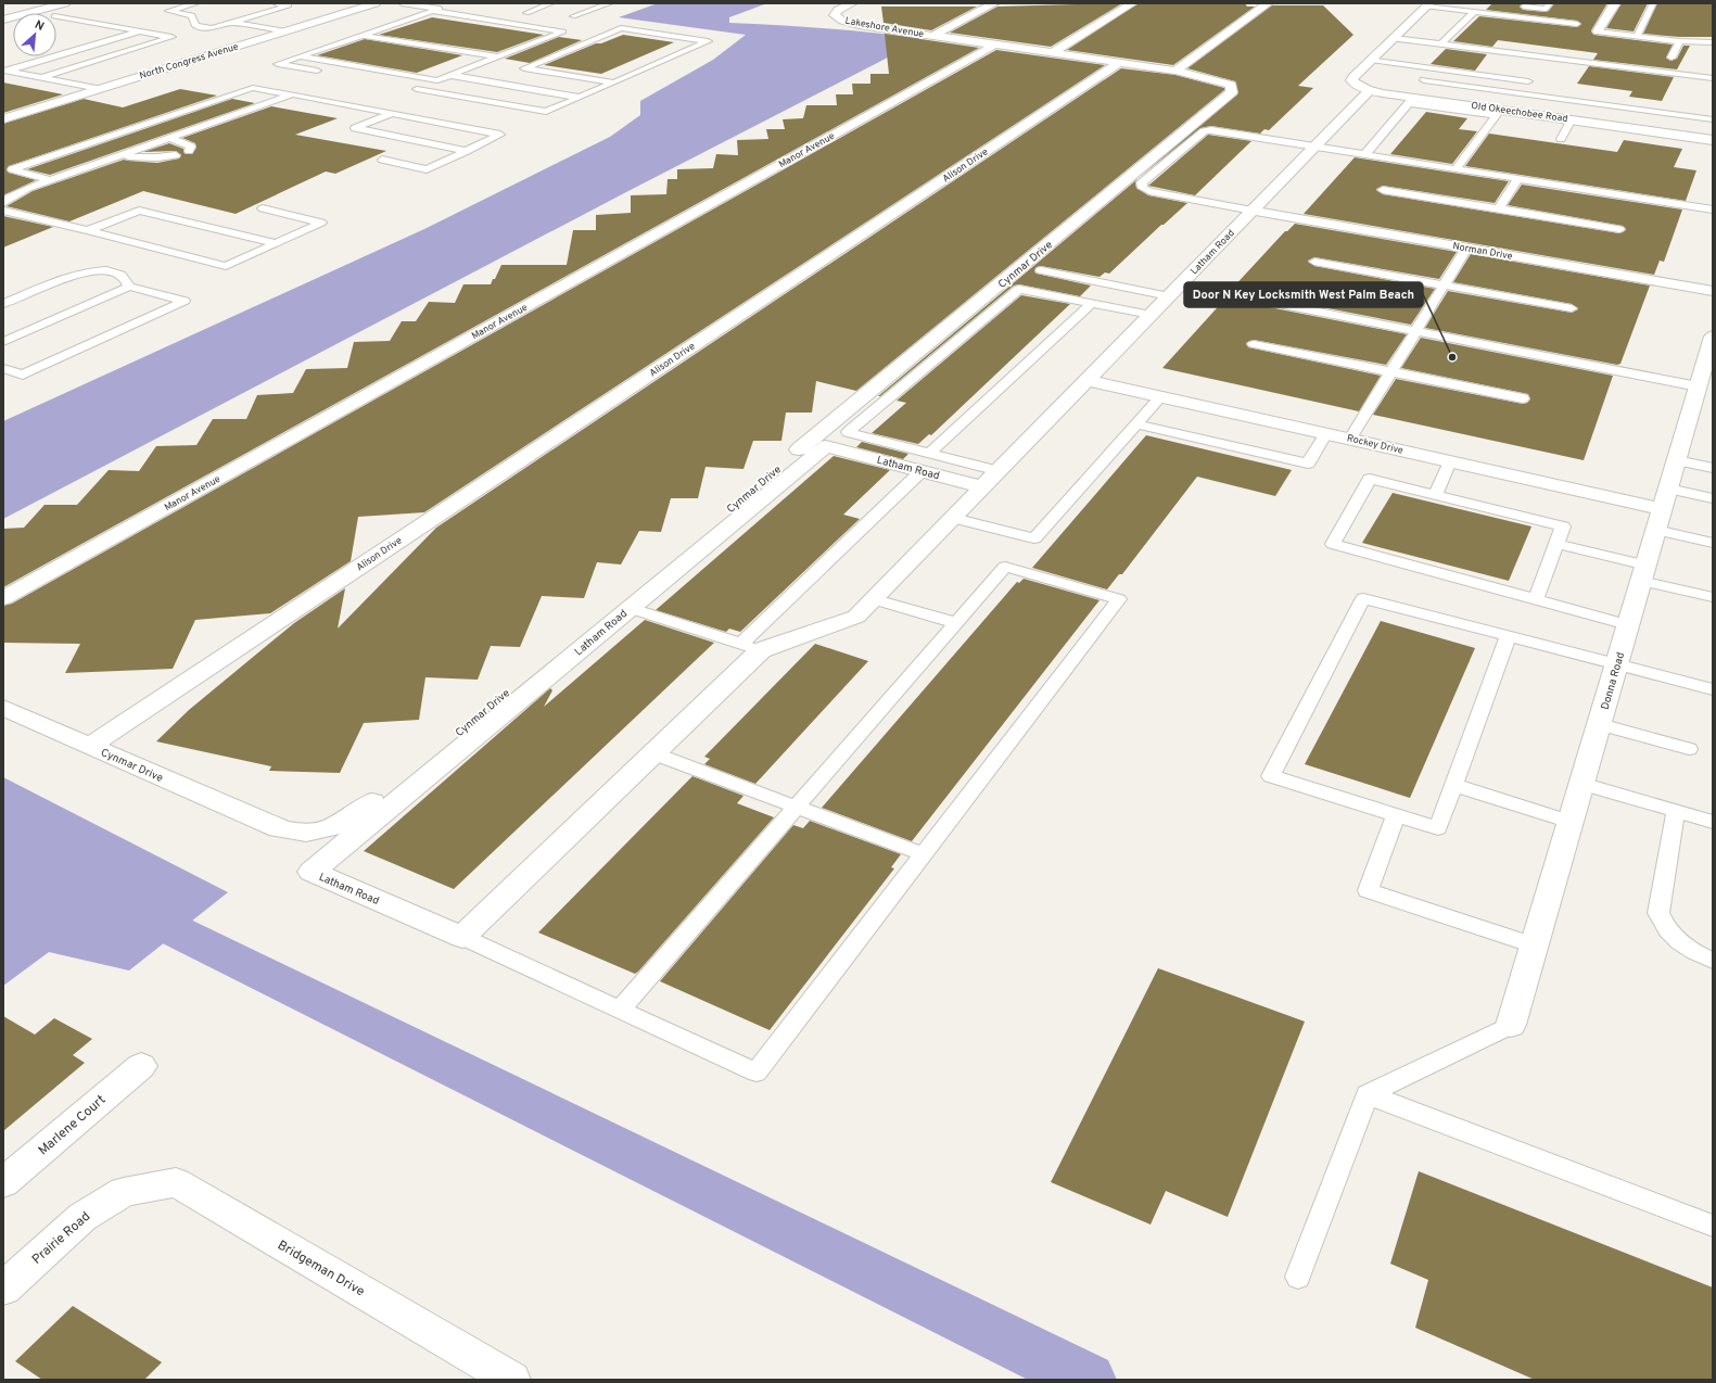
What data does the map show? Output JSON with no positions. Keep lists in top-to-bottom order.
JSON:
{
  "streets": {
    "street": [
      "Lakeshore Avenue",
      "North Congress Avenue",
      "Old Okeechobee Road",
      "Manor Avenue",
      "Alison Drive",
      "Norman Drive",
      "Latham Road",
      "Cynmar Drive",
      "Rockey Drive",
      "Donna Road",
      "Marlene Court",
      "Prairie Road",
      "Bridgeman Drive"
    ]
  },
  "crossings": [
    ["Old Okeechobee Road", "Latham Road"],
    ["Alison Drive", "Cynmar Drive"],
    ["Norman Drive", "Latham Road"],
    ["Latham Road", "Rockey Drive"],
    ["Rockey Drive", "Donna Road"],
    ["Prairie Road", "Bridgeman Drive"]
  ],
  "places": ["Door N Key Locksmith West Palm Beach"],
  "north": "top right"
}
